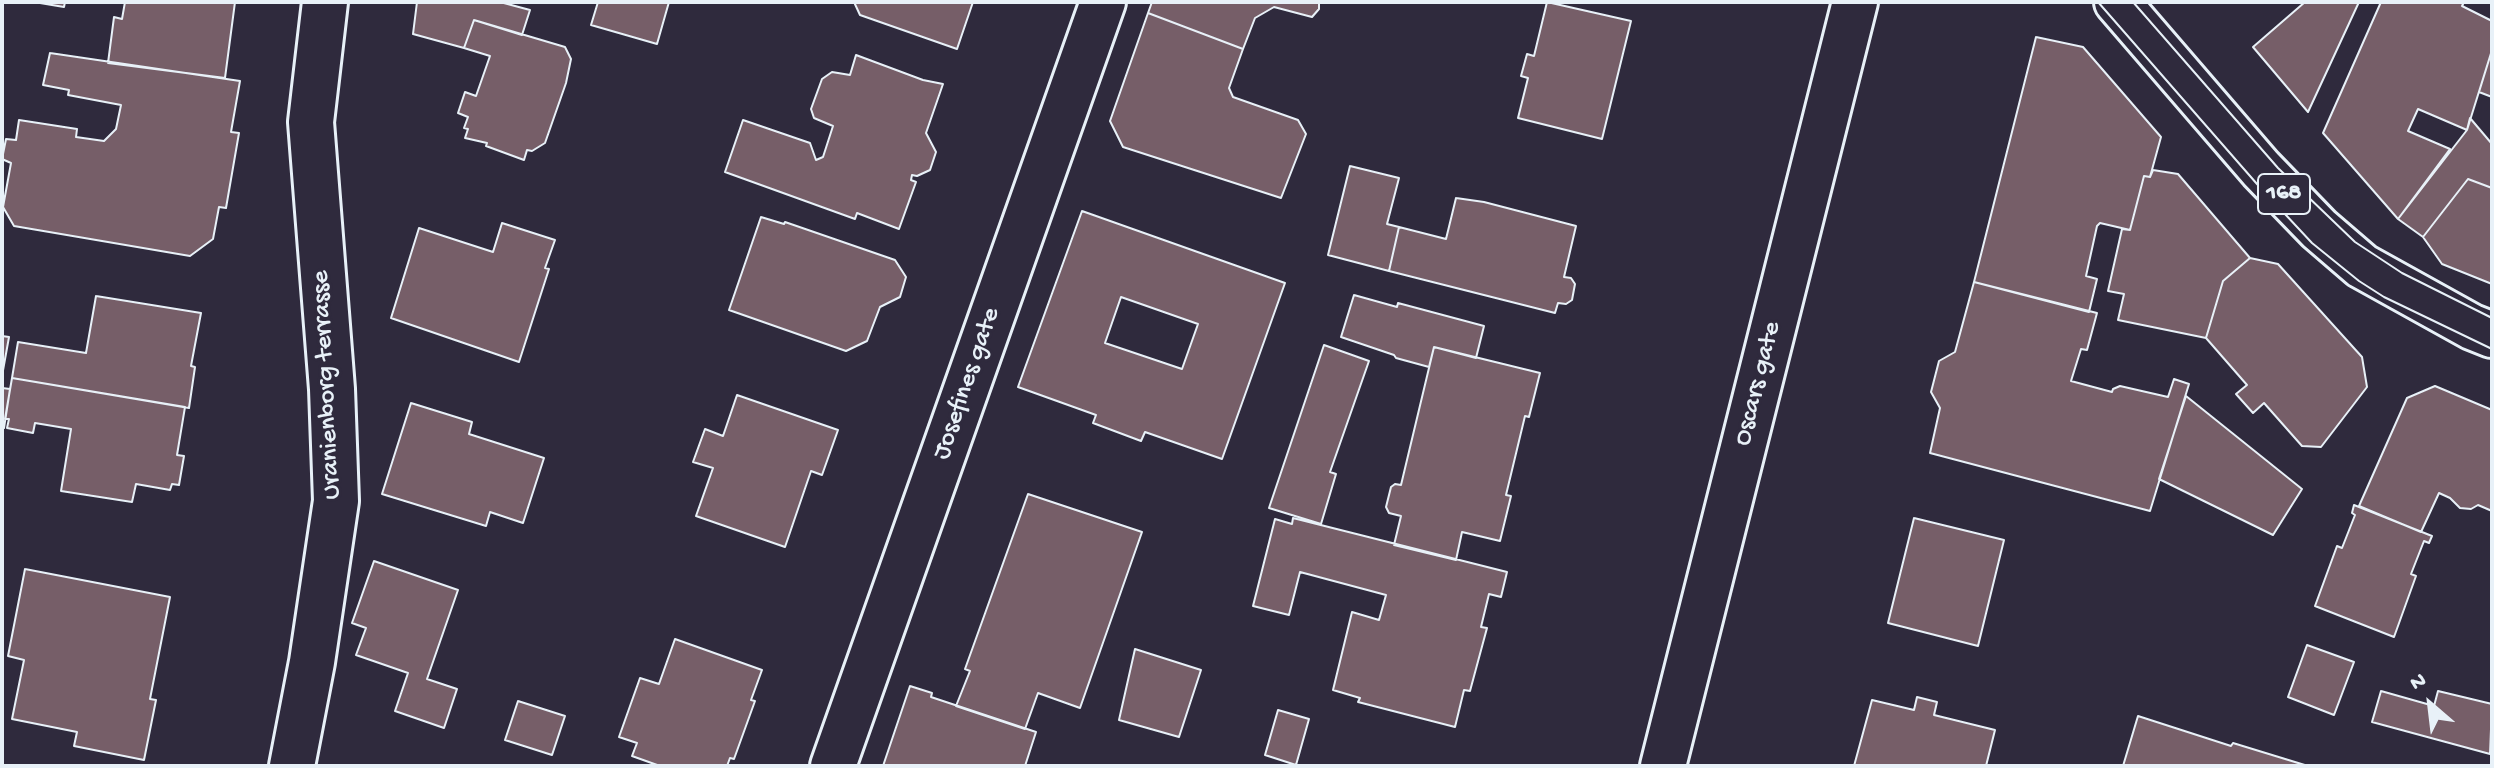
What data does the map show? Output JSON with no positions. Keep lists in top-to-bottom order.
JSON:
{
  "streets": {
    "street": [
      "168",
      "Josefines gate",
      "Oscars gate",
      "Uranienborg terrasse"
    ]
  },
  "north": "top left"
}
